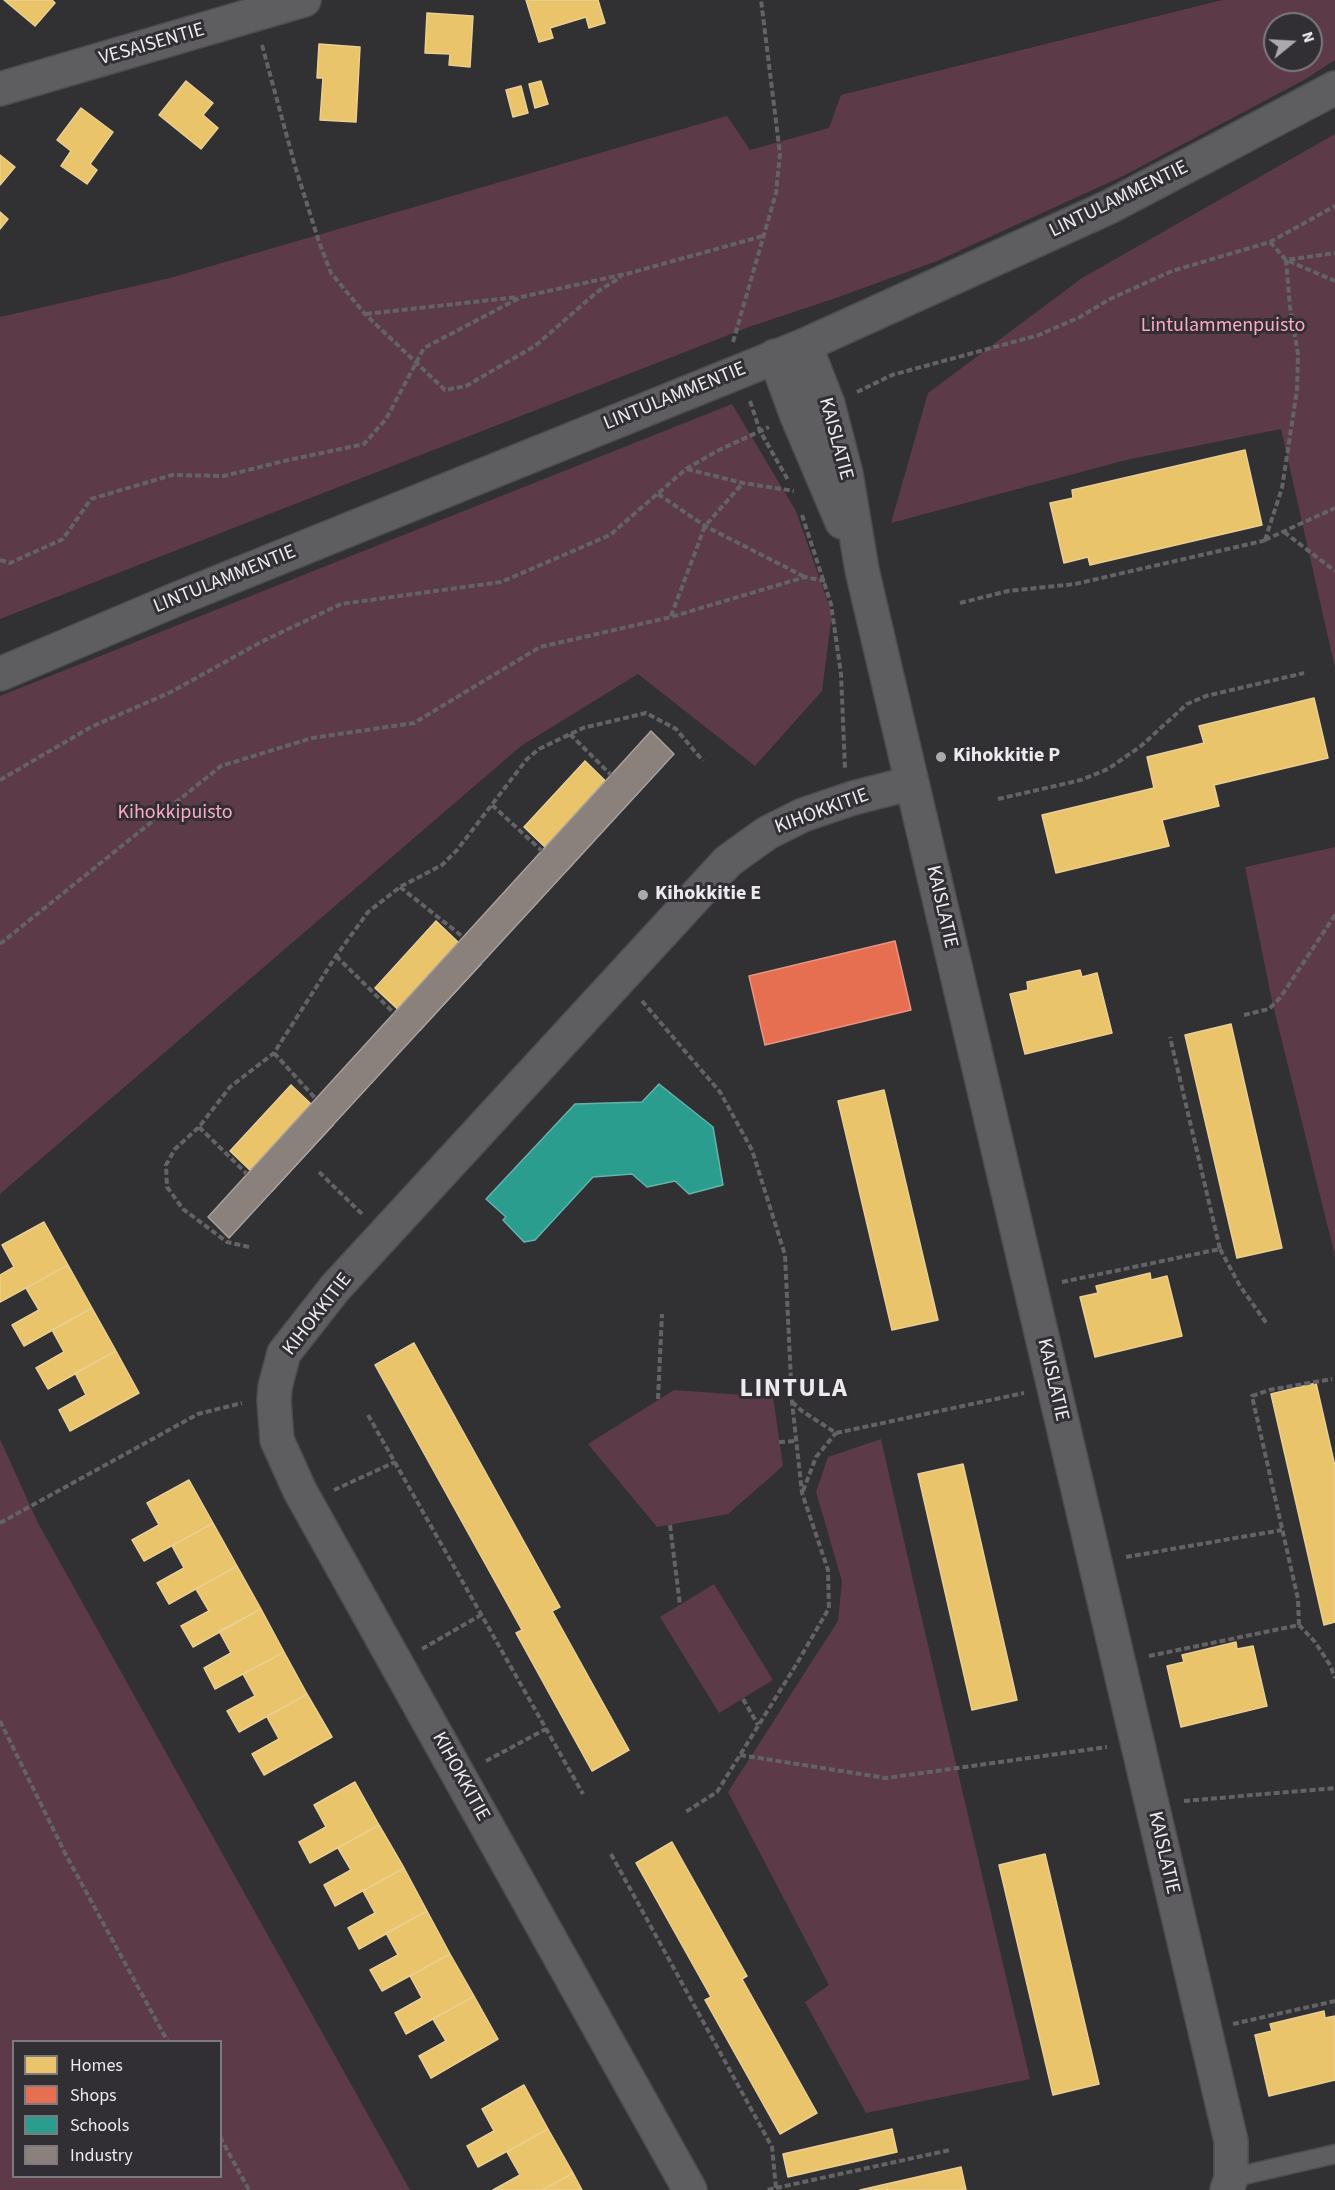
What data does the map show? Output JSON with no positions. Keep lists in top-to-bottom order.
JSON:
{
  "streets": {
    "street": [
      "VESAISENTIE",
      "LINTULAMMENTIE",
      "KAISLATIE",
      "KIHOKKITIE"
    ]
  },
  "crossings": [
    ["LINTULAMMENTIE", "KAISLATIE"],
    ["KAISLATIE", "KIHOKKITIE"]
  ],
  "districts": ["LINTULA"],
  "parks": ["Lintulammenpuisto", "Kihokkipuisto"],
  "places": ["Kihokkitie P", "Kihokkitie E"],
  "legend": [
    "Homes",
    "Shops",
    "Schools",
    "Industry"
  ],
  "north": "right"
}
